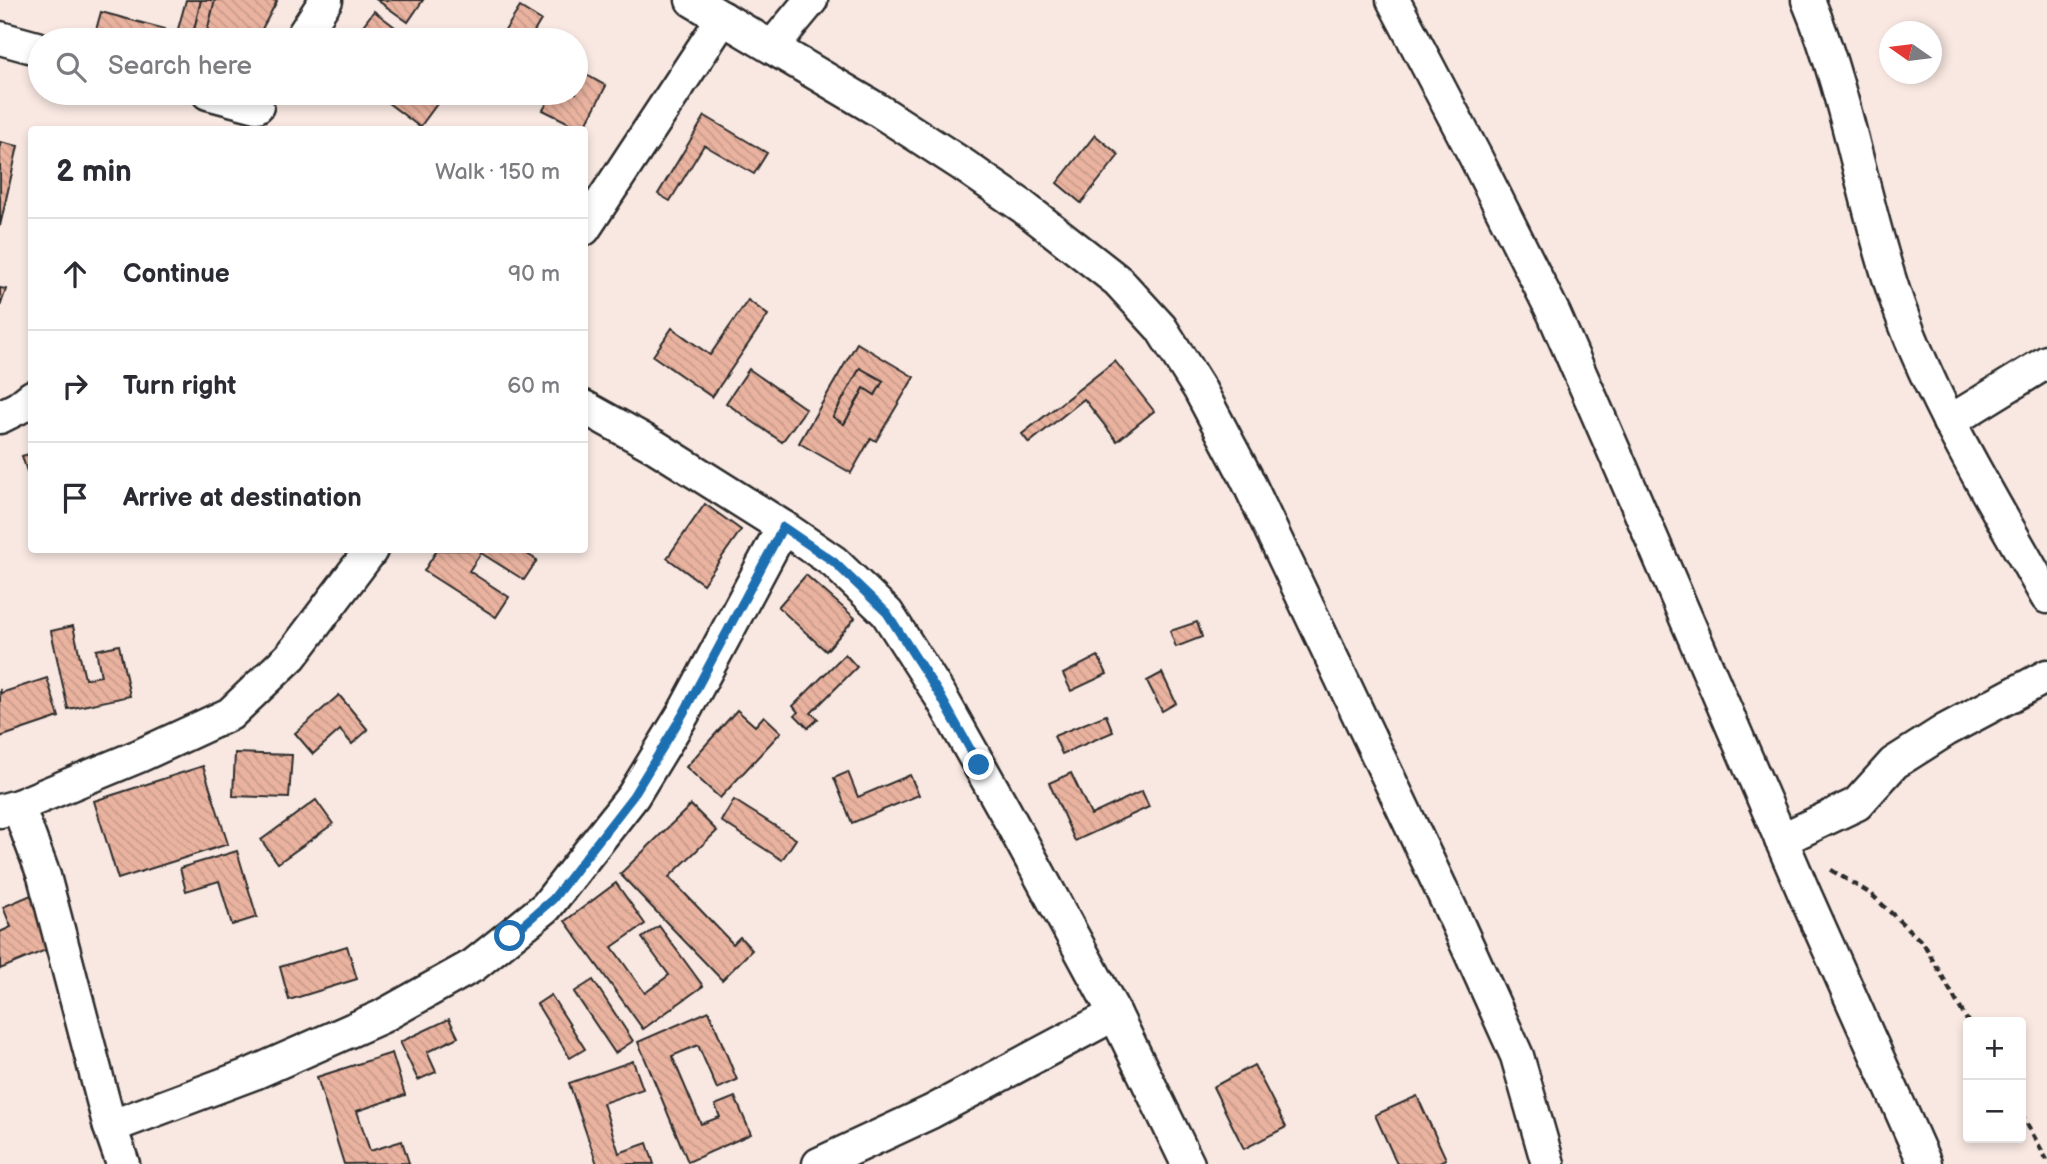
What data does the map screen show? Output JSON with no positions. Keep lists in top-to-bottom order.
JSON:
{
  "north": "left",
  "page": {
    "search": "Search here",
    "heading": ["2 min", "Walk · 150 m"],
    "list": [
      ["Continue", "90 m"],
      ["Turn right", "60 m"],
      "Arrive at destination"
    ],
    "map_buttons": ["+", "−"]
  }
}
